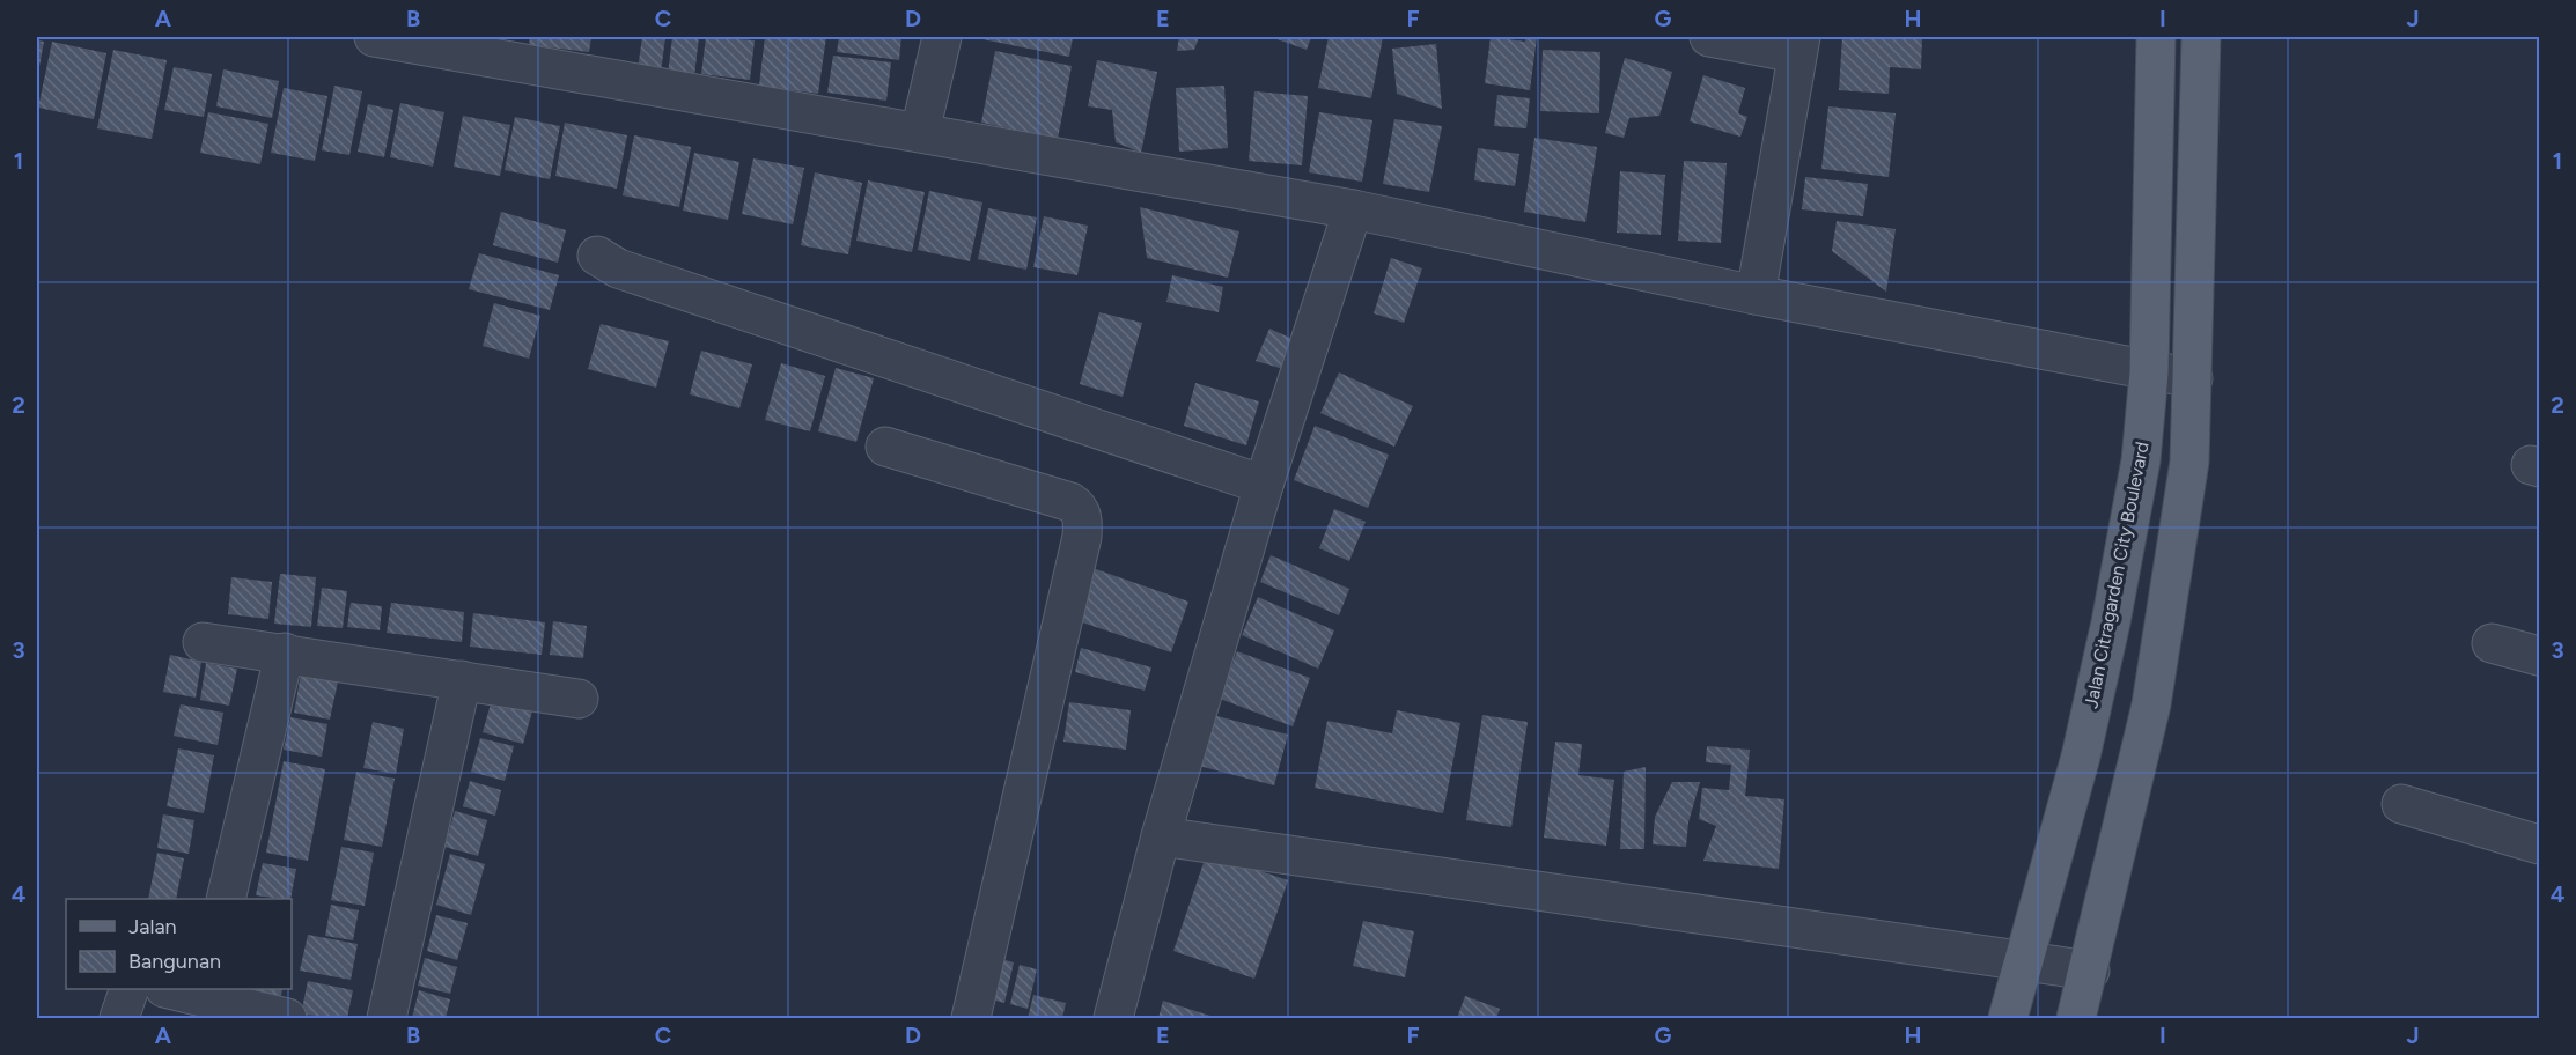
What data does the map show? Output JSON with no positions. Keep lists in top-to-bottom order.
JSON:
{
  "streets": {
    "main road": ["Jalan Citragarden City Boulevard"]
  },
  "legend": ["Jalan", "Bangunan"],
  "grid": {
    "columns": [
      "A",
      "B",
      "C",
      "D",
      "E",
      "F",
      "G",
      "H",
      "I",
      "J"
    ],
    "rows": [
      "1",
      "2",
      "3",
      "4"
    ]
  }
}
